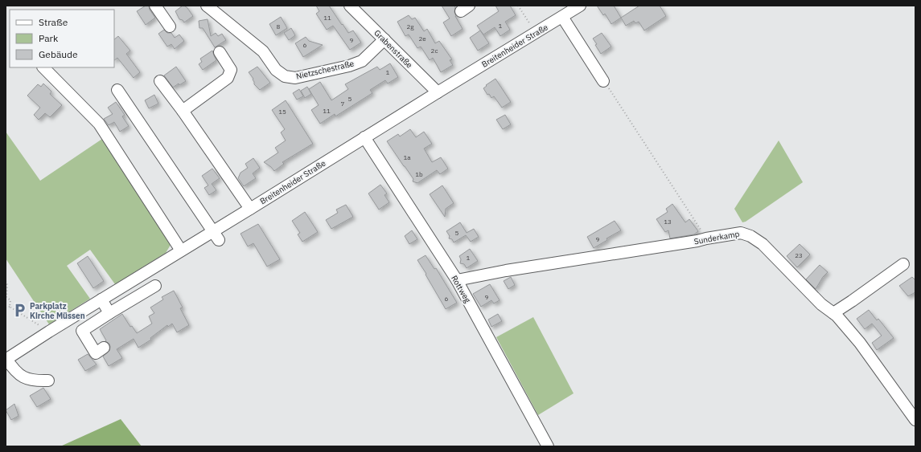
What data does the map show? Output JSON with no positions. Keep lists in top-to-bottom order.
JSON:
{
  "streets": {
    "street": [
      "Breitenheider Straße",
      "Grabenstraße",
      "Nietzschestraße",
      "Sunderkamp",
      "Rottweg"
    ]
  },
  "crossings": [
    ["Breitenheider Straße", "Grabenstraße"],
    ["Breitenheider Straße", "Rottweg"],
    ["Grabenstraße", "Nietzschestraße"],
    ["Sunderkamp", "Rottweg"]
  ],
  "places": {
    "parking": ["Parkplatz Kirche Müssen"]
  },
  "house_numbers": [
    "11",
    "1",
    "8",
    "2g",
    "2e",
    "9",
    "6",
    "2c",
    "1",
    "5",
    "7",
    "11",
    "15",
    "1a",
    "1b",
    "13",
    "5",
    "9",
    "23",
    "1",
    "9",
    "6"
  ],
  "legend": ["Straße", "Park", "Gebäude"]
}
